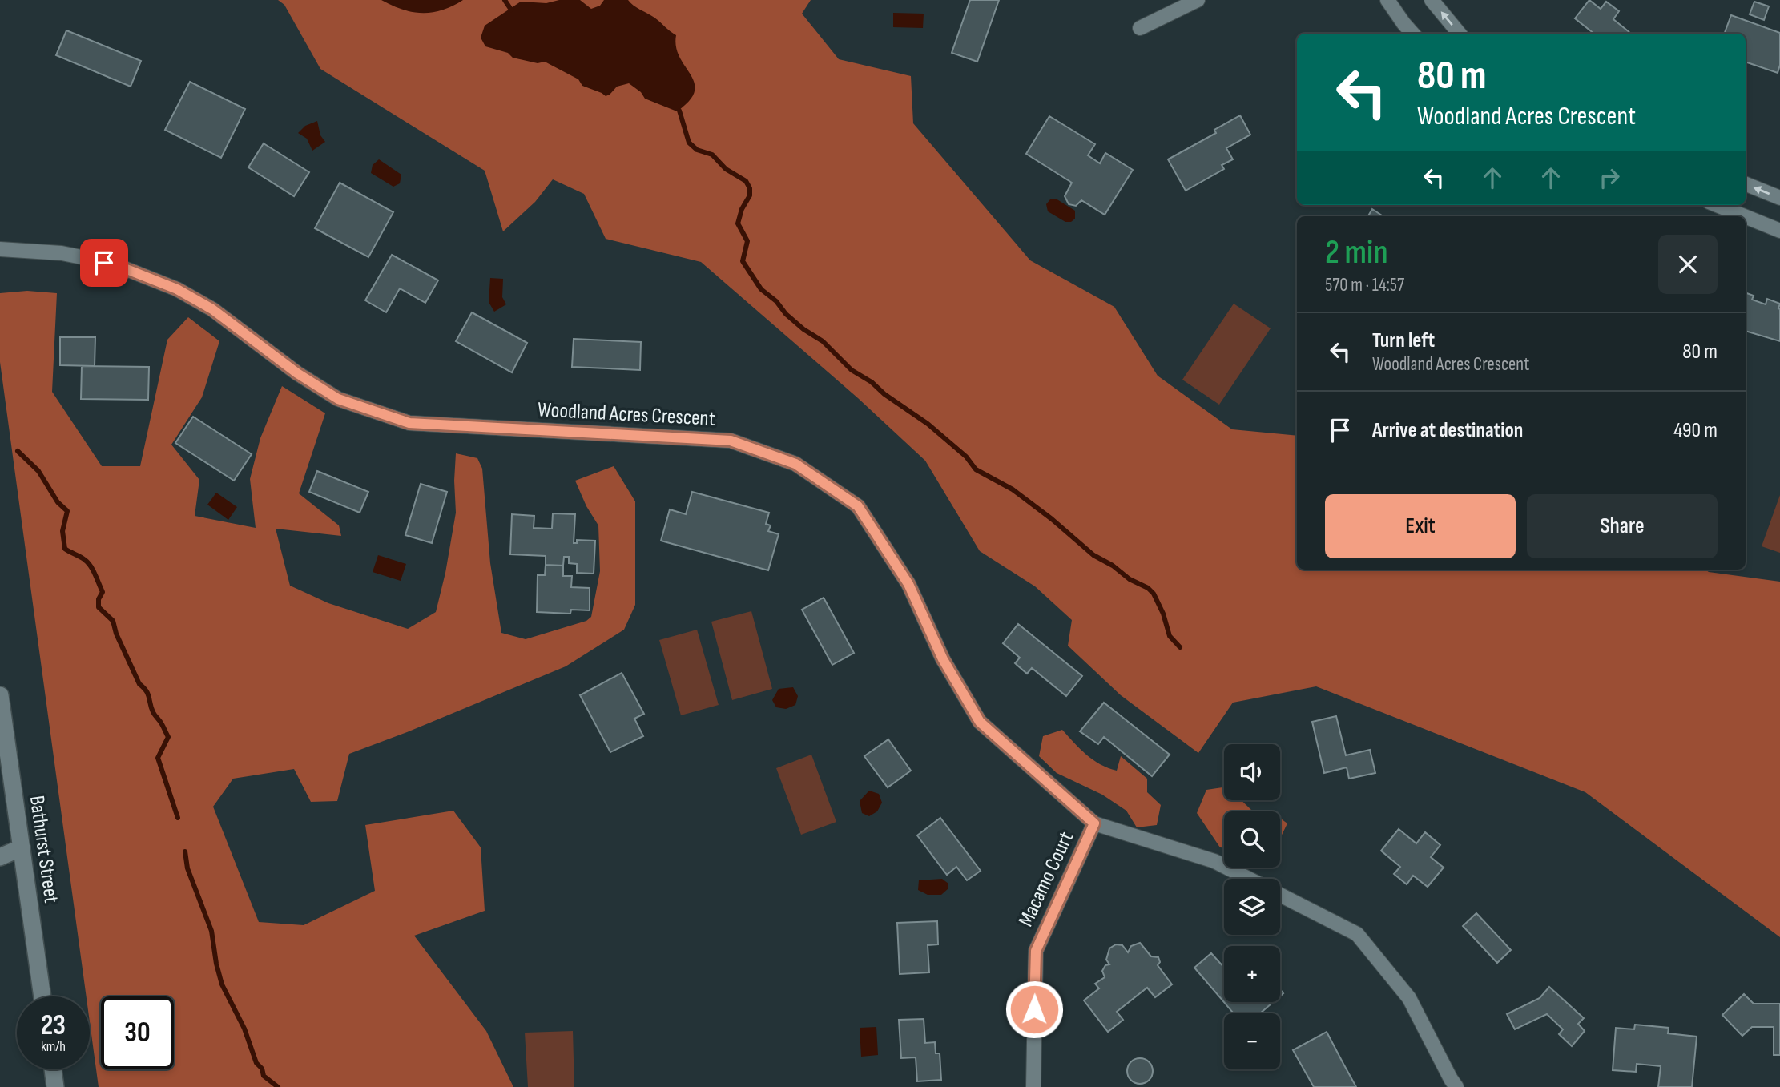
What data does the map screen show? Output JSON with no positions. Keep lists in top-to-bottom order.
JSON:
{
  "streets": {
    "main road": ["Bathurst Street"],
    "street": ["Woodland Acres Crescent", "Macamo Court"]
  },
  "crossings": [
    ["Woodland Acres Crescent", "Macamo Court"]
  ],
  "page": {
    "turn": ["80 m", "Woodland Acres Crescent"],
    "heading": ["2 min", "570 m · 14:57"],
    "list": [
      {
        "name": "Turn left",
        "note": "Woodland Acres Crescent",
        "value": "80 m"
      },
      {
        "name": "Arrive at destination",
        "value": "490 m"
      }
    ],
    "buttons": ["Exit", "Share"],
    "map_buttons": ["+", "−"],
    "speed": "23 km/h",
    "limit": "30"
  }
}
